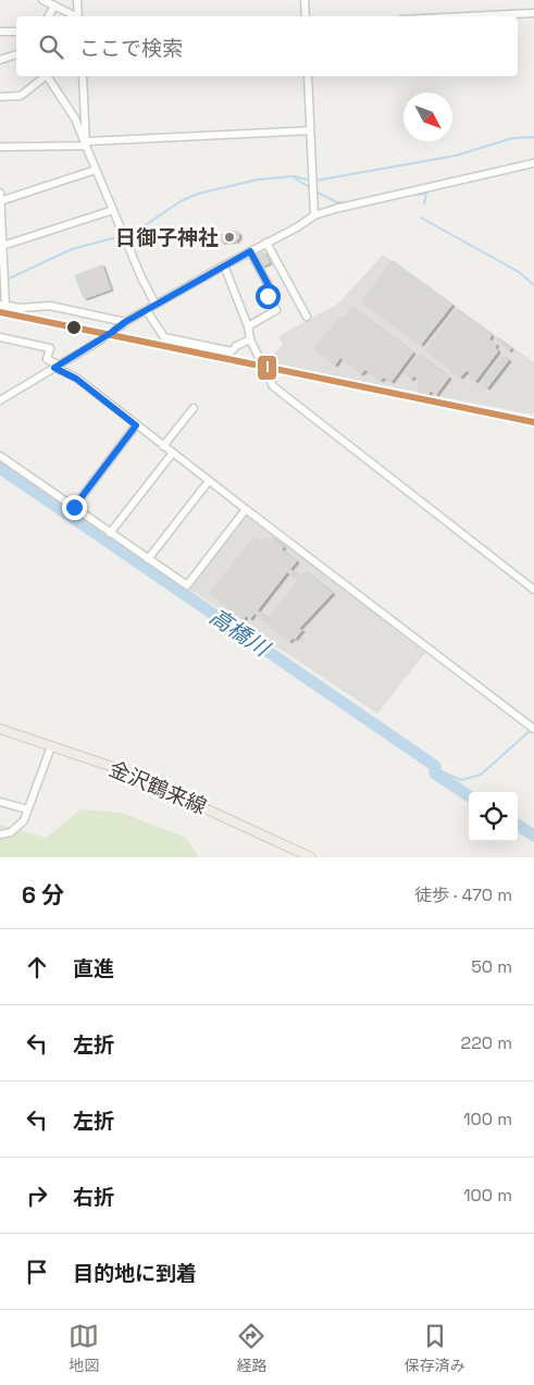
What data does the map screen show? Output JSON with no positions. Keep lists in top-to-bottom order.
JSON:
{
  "streets": {
    "main road": ["金沢鶴来線"]
  },
  "water": ["高橋川"],
  "places": ["日御子神社"],
  "lines": ["transit line I"],
  "north": "bottom right",
  "page": {
    "search": "ここで検索",
    "heading": ["6 分", "徒歩 · 470 m"],
    "list": [
      ["直進", "50 m"],
      ["左折", "220 m"],
      ["左折", "100 m"],
      ["右折", "100 m"],
      "目的地に到着"
    ],
    "nav": ["地図", "経路", "保存済み"]
  }
}
